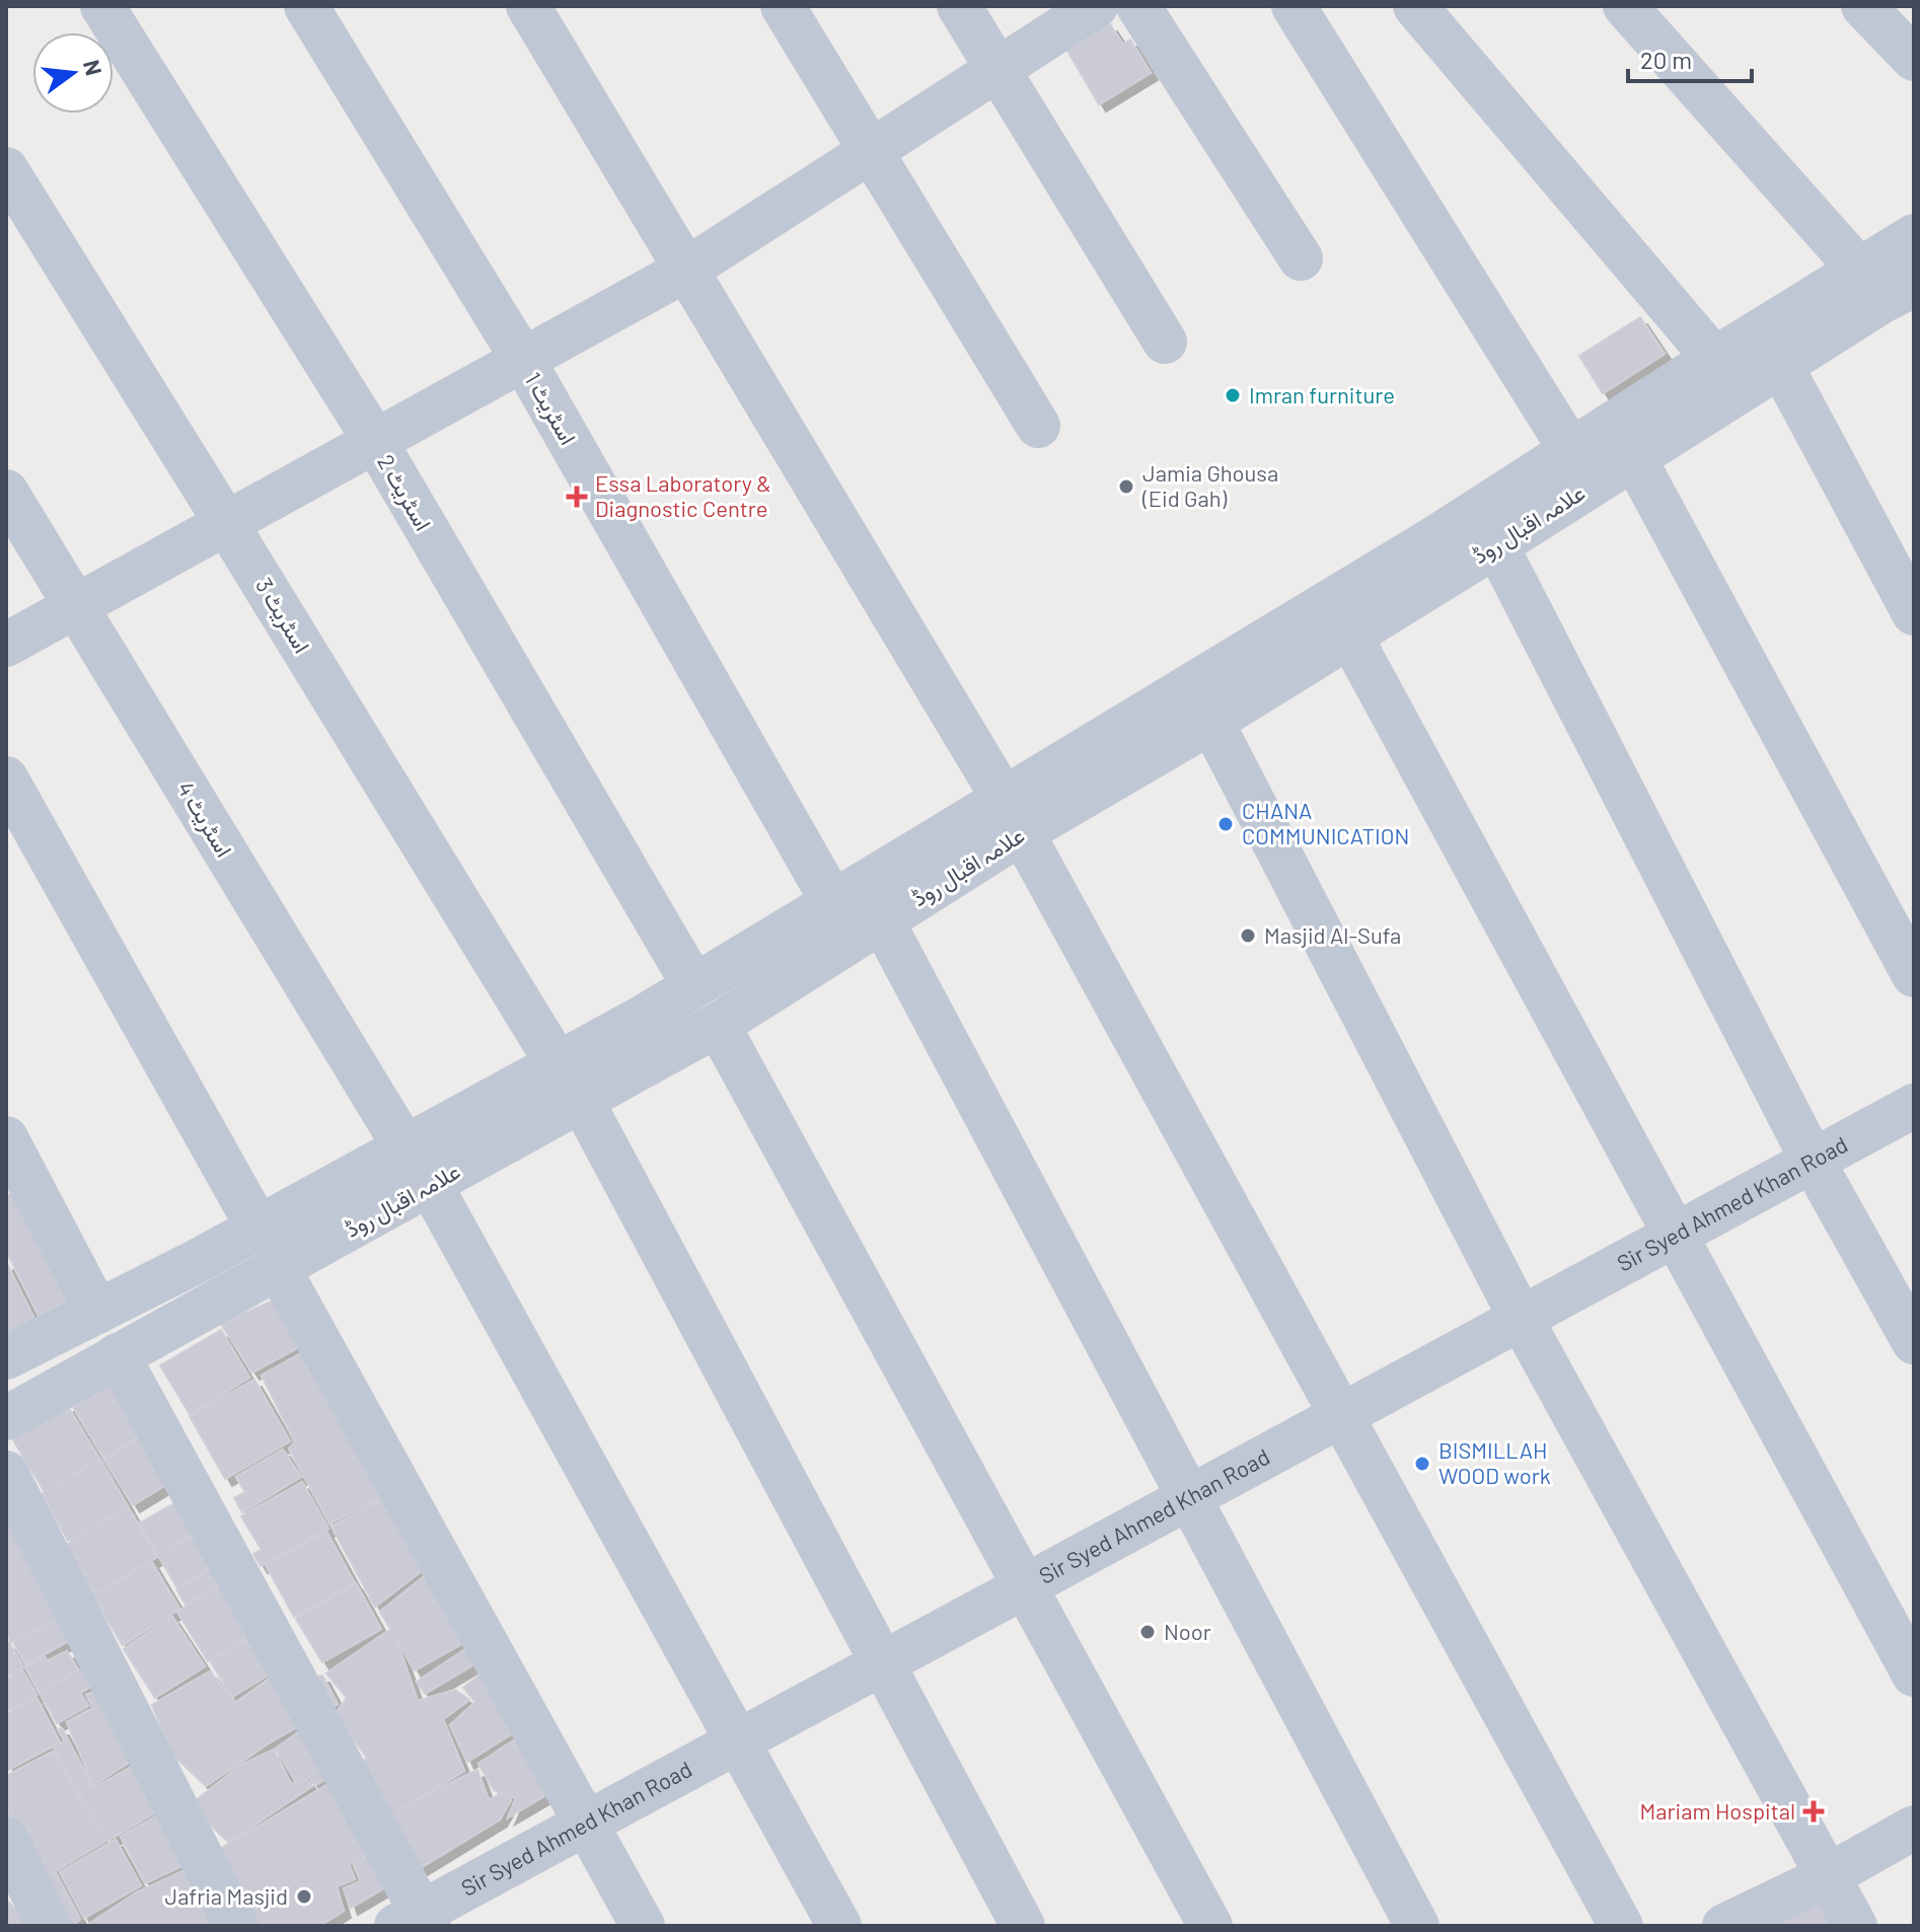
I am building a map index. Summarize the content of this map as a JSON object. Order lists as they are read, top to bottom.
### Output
{
  "streets": {
    "street": [
      "اسٹریٹ 1",
      "اسٹریٹ 2",
      "علامہ اقبال روڈ",
      "اسٹریٹ 3",
      "اسٹریٹ 4",
      "Sir Syed Ahmed Khan Road"
    ]
  },
  "crossings": [
    ["اسٹریٹ 1", "علامہ اقبال روڈ"],
    ["اسٹریٹ 2", "علامہ اقبال روڈ"],
    ["علامہ اقبال روڈ", "اسٹریٹ 3"],
    ["علامہ اقبال روڈ", "اسٹریٹ 4"]
  ],
  "places": {
    "other": [
      "Imran furniture",
      "Jamia Ghousa (Eid Gah)",
      "CHANA COMMUNICATION",
      "Masjid Al-Sufa",
      "BISMILLAH WOOD work",
      "Noor",
      "Jafria Masjid"
    ],
    "health": ["Essa Laboratory & Diagnostic Centre", "Mariam Hospital"]
  },
  "scale_bar": "20 m",
  "north": "right"
}
